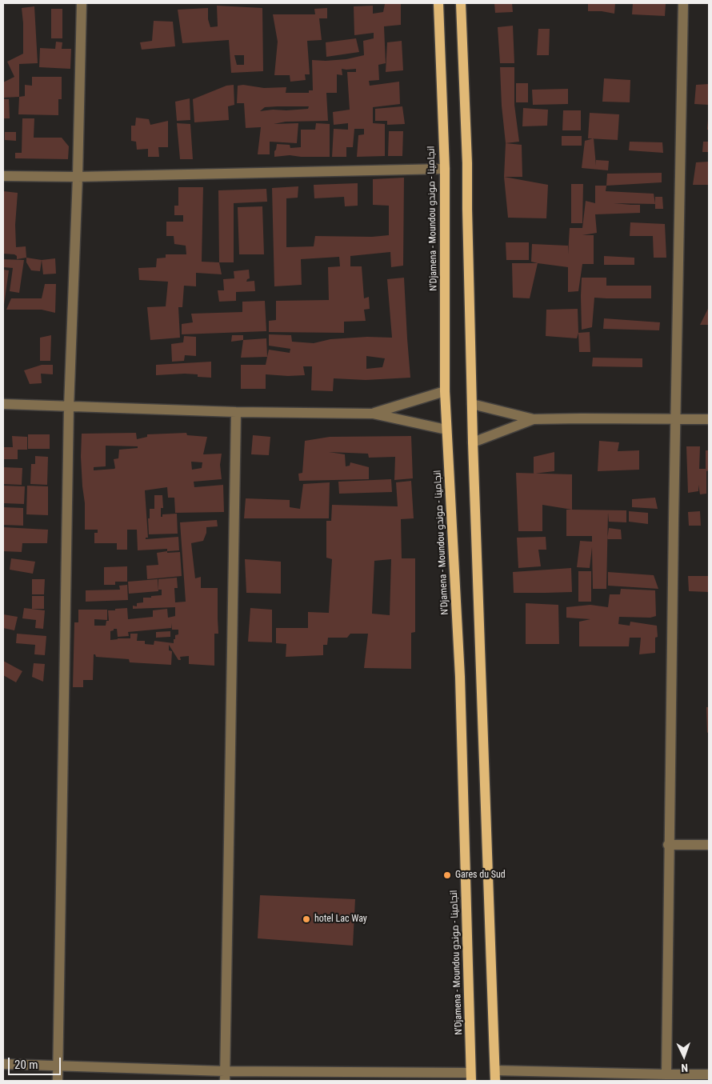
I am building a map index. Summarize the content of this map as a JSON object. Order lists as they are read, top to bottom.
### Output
{
  "streets": {
    "main road": ["N'Djamena - Moundou انجامينا - موندو"]
  },
  "places": ["Gares du Sud", "hotel Lac Way"],
  "scale_bar": "20 m",
  "north": "bottom"
}
